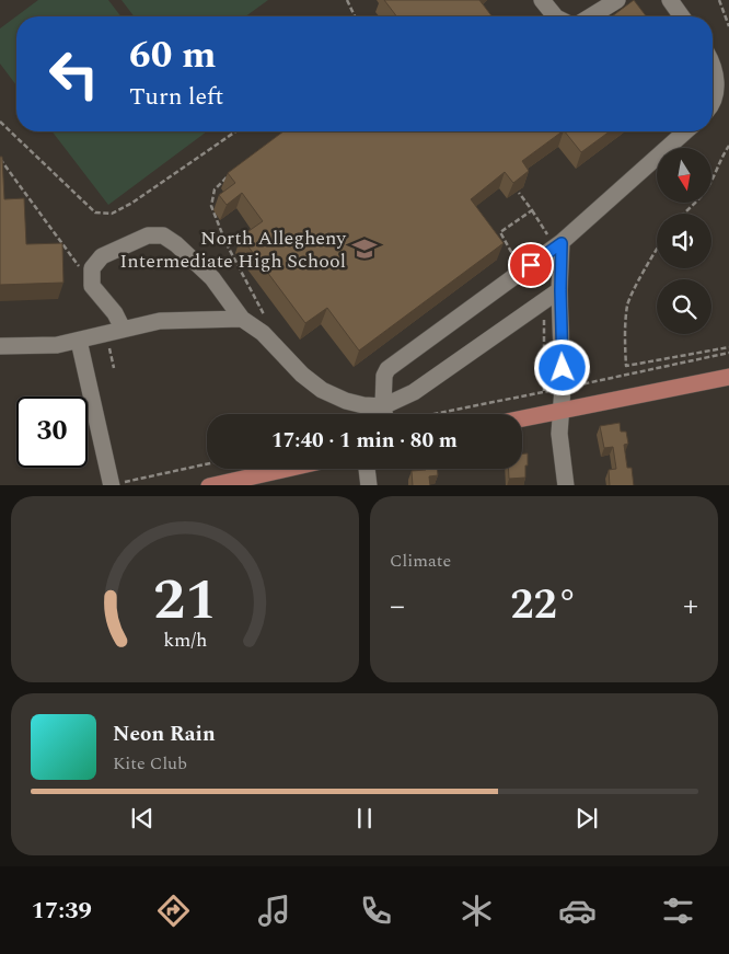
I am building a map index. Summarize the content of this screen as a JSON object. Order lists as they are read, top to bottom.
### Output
{
  "places": {
    "school or university": ["North Allegheny Intermediate High School"]
  },
  "north": "bottom",
  "page": {
    "turn": ["60 m", "Turn left"],
    "limit": "30",
    "trip": "17:40 · 1 min · 80 m",
    "tile": "Climate",
    "heat": ["−", "22°", "+"],
    "song": ["Neon Rain", "Kite Club"],
    "tabs": "17:39",
    "gauge": ["21", "km/h"]
  }
}
